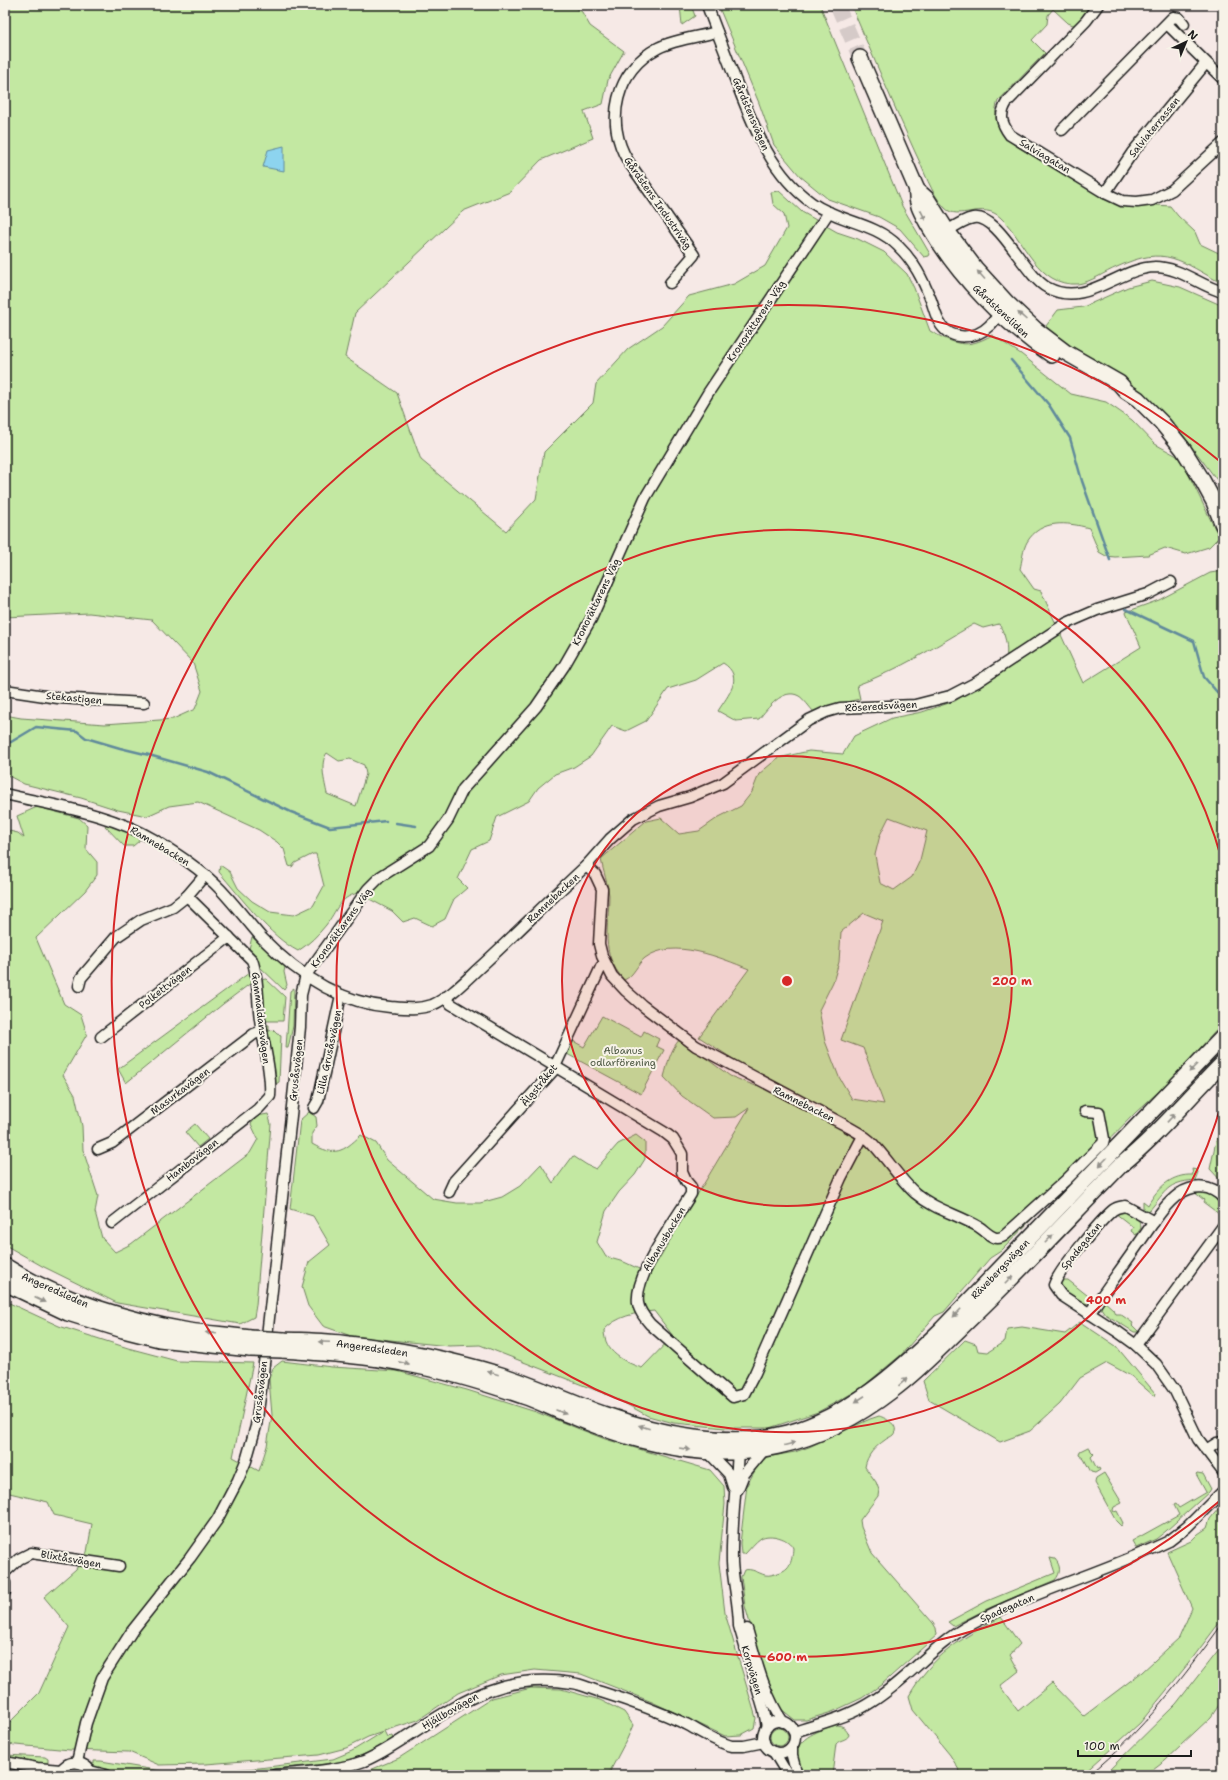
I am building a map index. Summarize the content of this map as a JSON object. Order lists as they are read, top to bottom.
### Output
{
  "streets": {
    "highway": ["Gårdstensliden", "Rävebergsvägen", "Angeredsleden"],
    "street": [
      "Gårdstensvägen",
      "Salviaterrassen",
      "Salviagatan",
      "Gårdstens Industriväg",
      "Kronorättarens Väg",
      "Stekastigen",
      "Röseredsvägen",
      "Ramnebacken",
      "Polkettvägen",
      "Gammaldansvägen",
      "Lilla Grusåsvägen",
      "Grusåsvägen",
      "Älgstråket",
      "Masurkavägen",
      "Hambovägen",
      "Albanusbacken",
      "Spadegatan",
      "Blixtåsvägen",
      "Korpvägen",
      "Hjällbovägen"
    ]
  },
  "crossings": [
    ["Gårdstensvägen", "Gårdstens Industriväg"],
    ["Gårdstensvägen", "Gårdstensliden"],
    ["Gårdstensvägen", "Kronorättarens Väg"],
    ["Salviaterrassen", "Salviagatan"],
    ["Kronorättarens Väg", "Ramnebacken"],
    ["Kronorättarens Väg", "Grusåsvägen"],
    ["Röseredsvägen", "Ramnebacken"],
    ["Ramnebacken", "Lilla Grusåsvägen"],
    ["Ramnebacken", "Grusåsvägen"],
    ["Ramnebacken", "Älgstråket"],
    ["Ramnebacken", "Albanusbacken"],
    ["Polkettvägen", "Gammaldansvägen"],
    ["Gammaldansvägen", "Masurkavägen"],
    ["Gammaldansvägen", "Hambovägen"],
    ["Älgstråket", "Albanusbacken"],
    ["Spadegatan", "Korpvägen"],
    ["Spadegatan", "Hjällbovägen"],
    ["Rävebergsvägen", "Angeredsleden"],
    ["Rävebergsvägen", "Korpvägen"],
    ["Angeredsleden", "Korpvägen"],
    ["Korpvägen", "Hjällbovägen"]
  ],
  "parks": ["Albanus odlarförening"],
  "scale_bar": "100 m",
  "north": "top right",
  "rings": ["200 m", "400 m", "600 m"]
}
